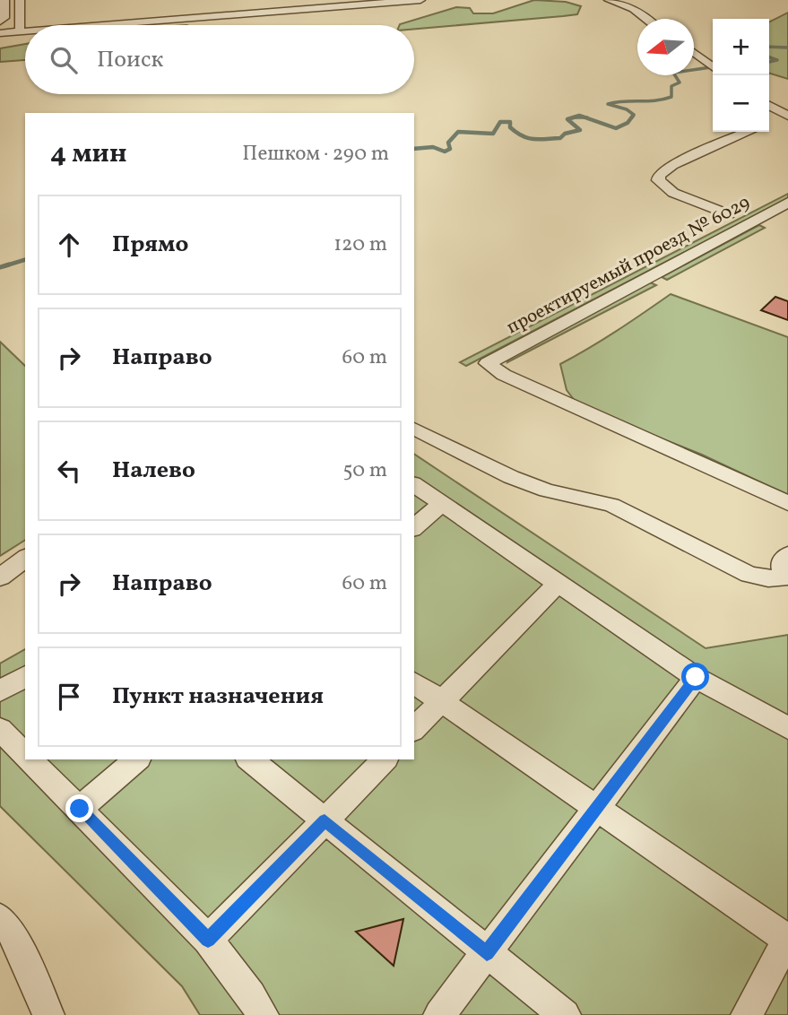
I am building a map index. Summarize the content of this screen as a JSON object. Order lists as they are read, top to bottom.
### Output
{
  "streets": {
    "street": ["проектируемый проезд № 6029"]
  },
  "north": "left",
  "page": {
    "map_buttons": ["+", "−"],
    "search": "Поиск",
    "heading": ["4 мин", "Пешком · 290 m"],
    "list": [
      ["Прямо", "120 m"],
      ["Направо", "60 m"],
      ["Налево", "50 m"],
      ["Направо", "60 m"],
      "Пункт назначения"
    ]
  }
}
